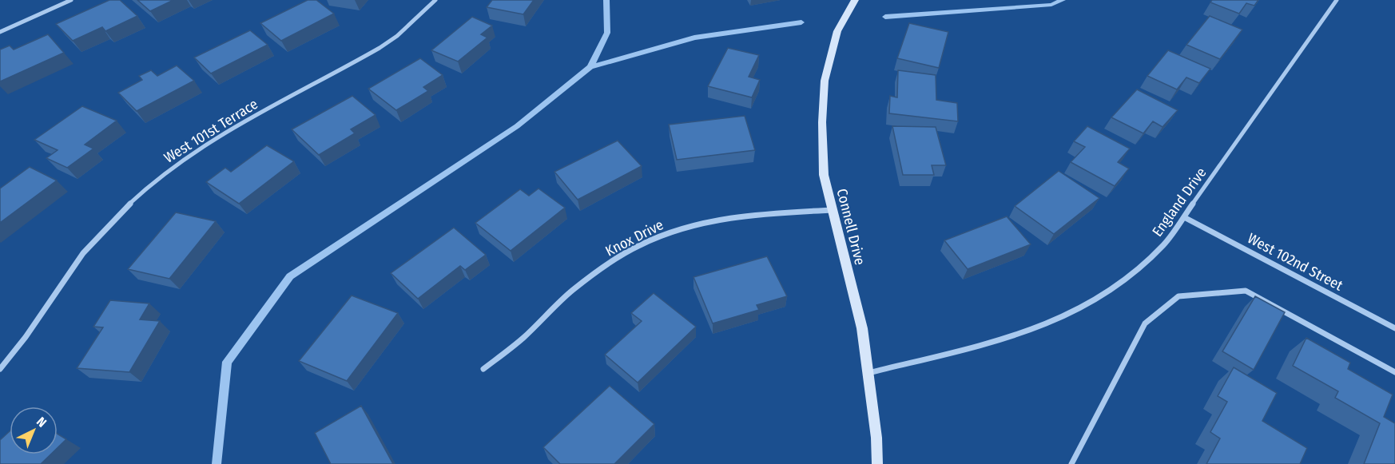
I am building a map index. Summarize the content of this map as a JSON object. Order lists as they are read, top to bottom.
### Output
{
  "streets": {
    "street": [
      "West 101st Terrace",
      "England Drive",
      "Connell Drive",
      "Knox Drive",
      "West 102nd Street"
    ]
  },
  "crossings": [
    ["England Drive", "Connell Drive"],
    ["England Drive", "West 102nd Street"],
    ["Connell Drive", "Knox Drive"]
  ],
  "north": "top right"
}
